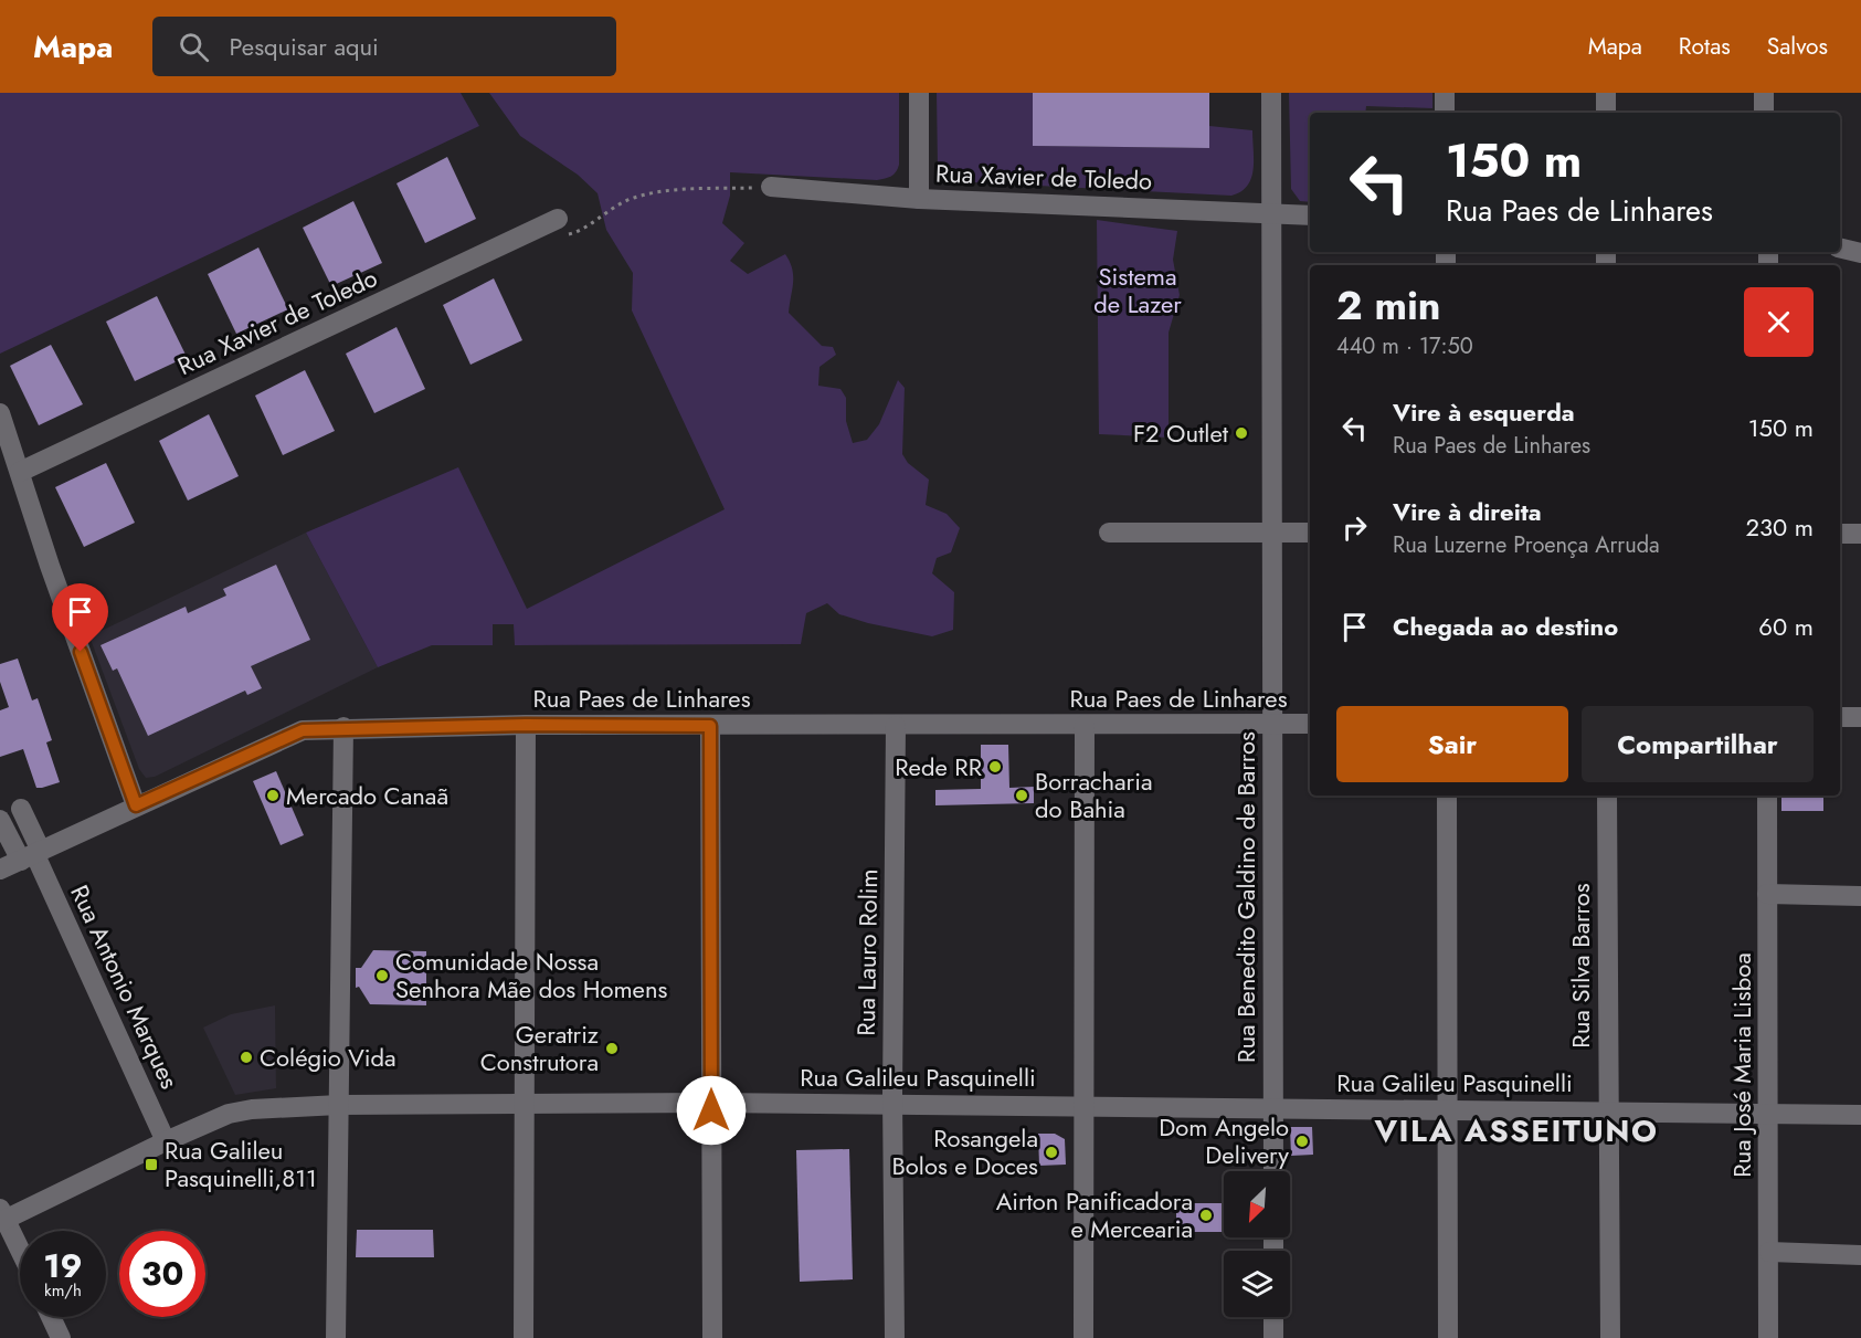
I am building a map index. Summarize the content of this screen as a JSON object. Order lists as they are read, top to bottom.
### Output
{
  "streets": {
    "street": [
      "Rua Xavier de Toledo",
      "Rua Paes de Linhares",
      "Rua Benedito Galdino de Barros",
      "Rua Lauro Rolim",
      "Rua Silva Barros",
      "Rua Antonio Marques",
      "Rua José Maria Lisboa",
      "Rua Galileu Pasquinelli"
    ]
  },
  "crossings": [
    ["Rua Xavier de Toledo", "Rua Benedito Galdino de Barros"],
    ["Rua Paes de Linhares", "Rua Benedito Galdino de Barros"],
    ["Rua Paes de Linhares", "Rua Lauro Rolim"],
    ["Rua Paes de Linhares", "Rua Antonio Marques"],
    ["Rua Benedito Galdino de Barros", "Rua Galileu Pasquinelli"],
    ["Rua Lauro Rolim", "Rua Galileu Pasquinelli"],
    ["Rua Silva Barros", "Rua Galileu Pasquinelli"],
    ["Rua Antonio Marques", "Rua Galileu Pasquinelli"],
    ["Rua José Maria Lisboa", "Rua Galileu Pasquinelli"]
  ],
  "districts": ["VILA ASSEITUNO"],
  "parks": ["Sistema de Lazer"],
  "places": {
    "other": [
      "F2 Outlet",
      "Rede RR",
      "Mercado Canaã",
      "Borracharia do Bahia",
      "Comunidade Nossa Senhora Mãe dos Homens",
      "Geratriz Construtora",
      "Colégio Vida",
      "Dom Angelo Delivery",
      "Rosangela Bolos e Doces",
      "Airton Panificadora e Mercearia"
    ],
    "transit": ["Rua Galileu Pasquinelli,811"]
  },
  "north": "bottom left",
  "page": {
    "header": "Mapa",
    "search": "Pesquisar aqui",
    "nav": ["Mapa", "Rotas", "Salvos"],
    "turn": ["150 m", "Rua Paes de Linhares"],
    "heading": ["2 min", "440 m · 17:50"],
    "list": [
      {
        "name": "Vire à esquerda",
        "note": "Rua Paes de Linhares",
        "value": "150 m"
      },
      {
        "name": "Vire à direita",
        "note": "Rua Luzerne Proença Arruda",
        "value": "230 m"
      },
      {
        "name": "Chegada ao destino",
        "value": "60 m"
      }
    ],
    "buttons": ["Sair", "Compartilhar"],
    "speed": "19 km/h",
    "limit": "30"
  }
}
